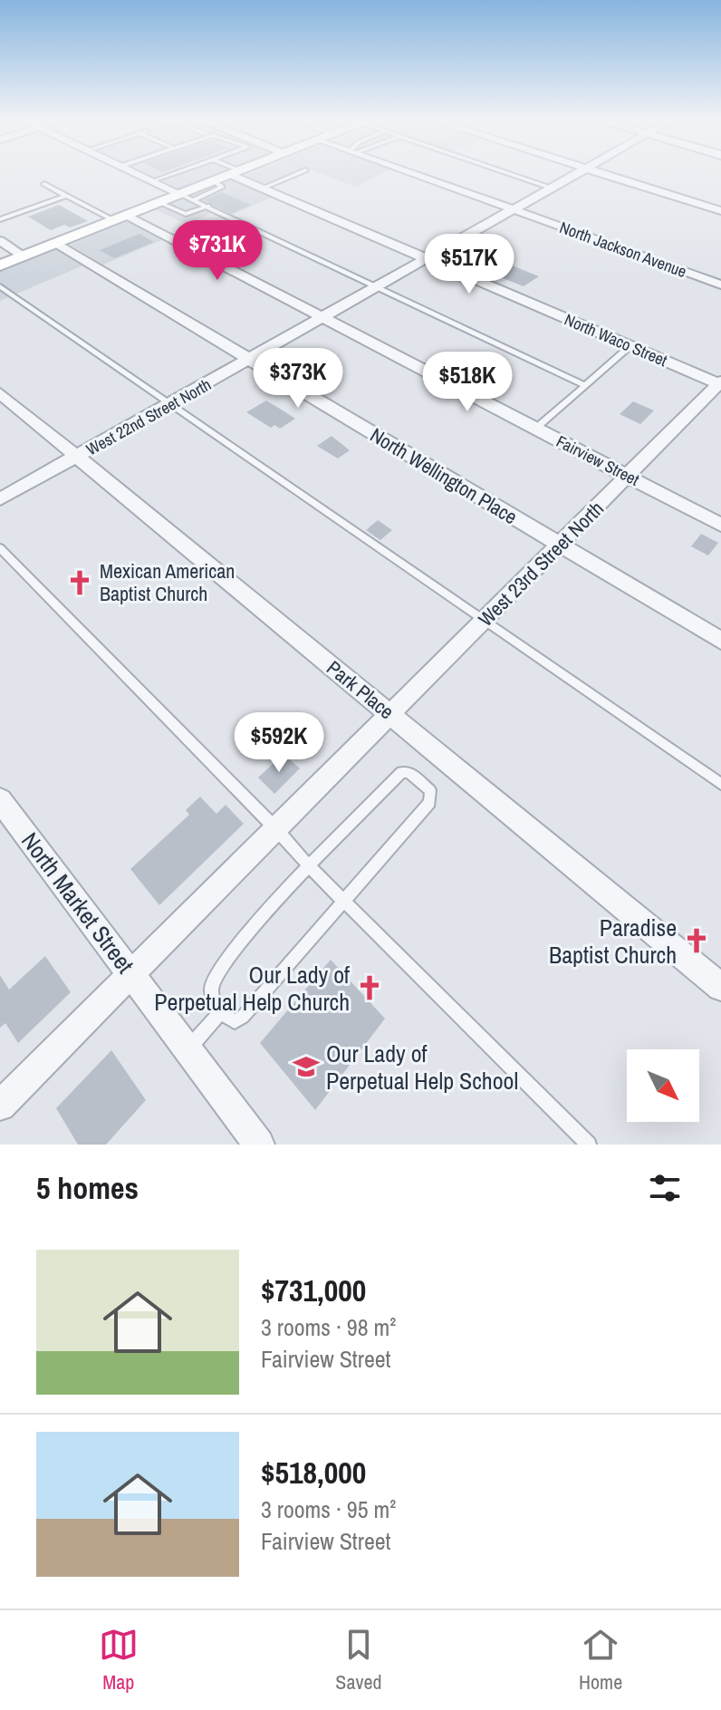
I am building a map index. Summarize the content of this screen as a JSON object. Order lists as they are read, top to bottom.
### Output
{
  "streets": {
    "street": [
      "North Jackson Avenue",
      "North Waco Street",
      "West 22nd Street North",
      "Fairview Street",
      "North Wellington Place",
      "West 23rd Street North",
      "Park Place",
      "North Market Street"
    ]
  },
  "crossings": [
    ["North Jackson Avenue", "West 22nd Street North"],
    ["North Waco Street", "West 22nd Street North"],
    ["North Waco Street", "West 23rd Street North"],
    ["West 22nd Street North", "Fairview Street"],
    ["West 22nd Street North", "North Wellington Place"],
    ["West 22nd Street North", "Park Place"],
    ["Fairview Street", "West 23rd Street North"],
    ["North Wellington Place", "West 23rd Street North"],
    ["West 23rd Street North", "Park Place"],
    ["West 23rd Street North", "North Market Street"]
  ],
  "places": {
    "church": ["Mexican American Baptist Church", "Paradise Baptist Church", "Our Lady of Perpetual Help Church"],
    "school or university": ["Our Lady of Perpetual Help School"]
  },
  "north": "bottom right",
  "page": {
    "price": [
      "$731K",
      "$517K",
      "$373K",
      "$518K",
      "$592K"
    ],
    "heading": "5 homes",
    "list": [
      {
        "name": "$731,000",
        "note": "3 rooms · 98 m² · Fairview Street"
      },
      {
        "name": "$518,000",
        "note": "3 rooms · 95 m² · Fairview Street"
      }
    ],
    "tabs": ["Map", "Saved", "Home"]
  }
}
